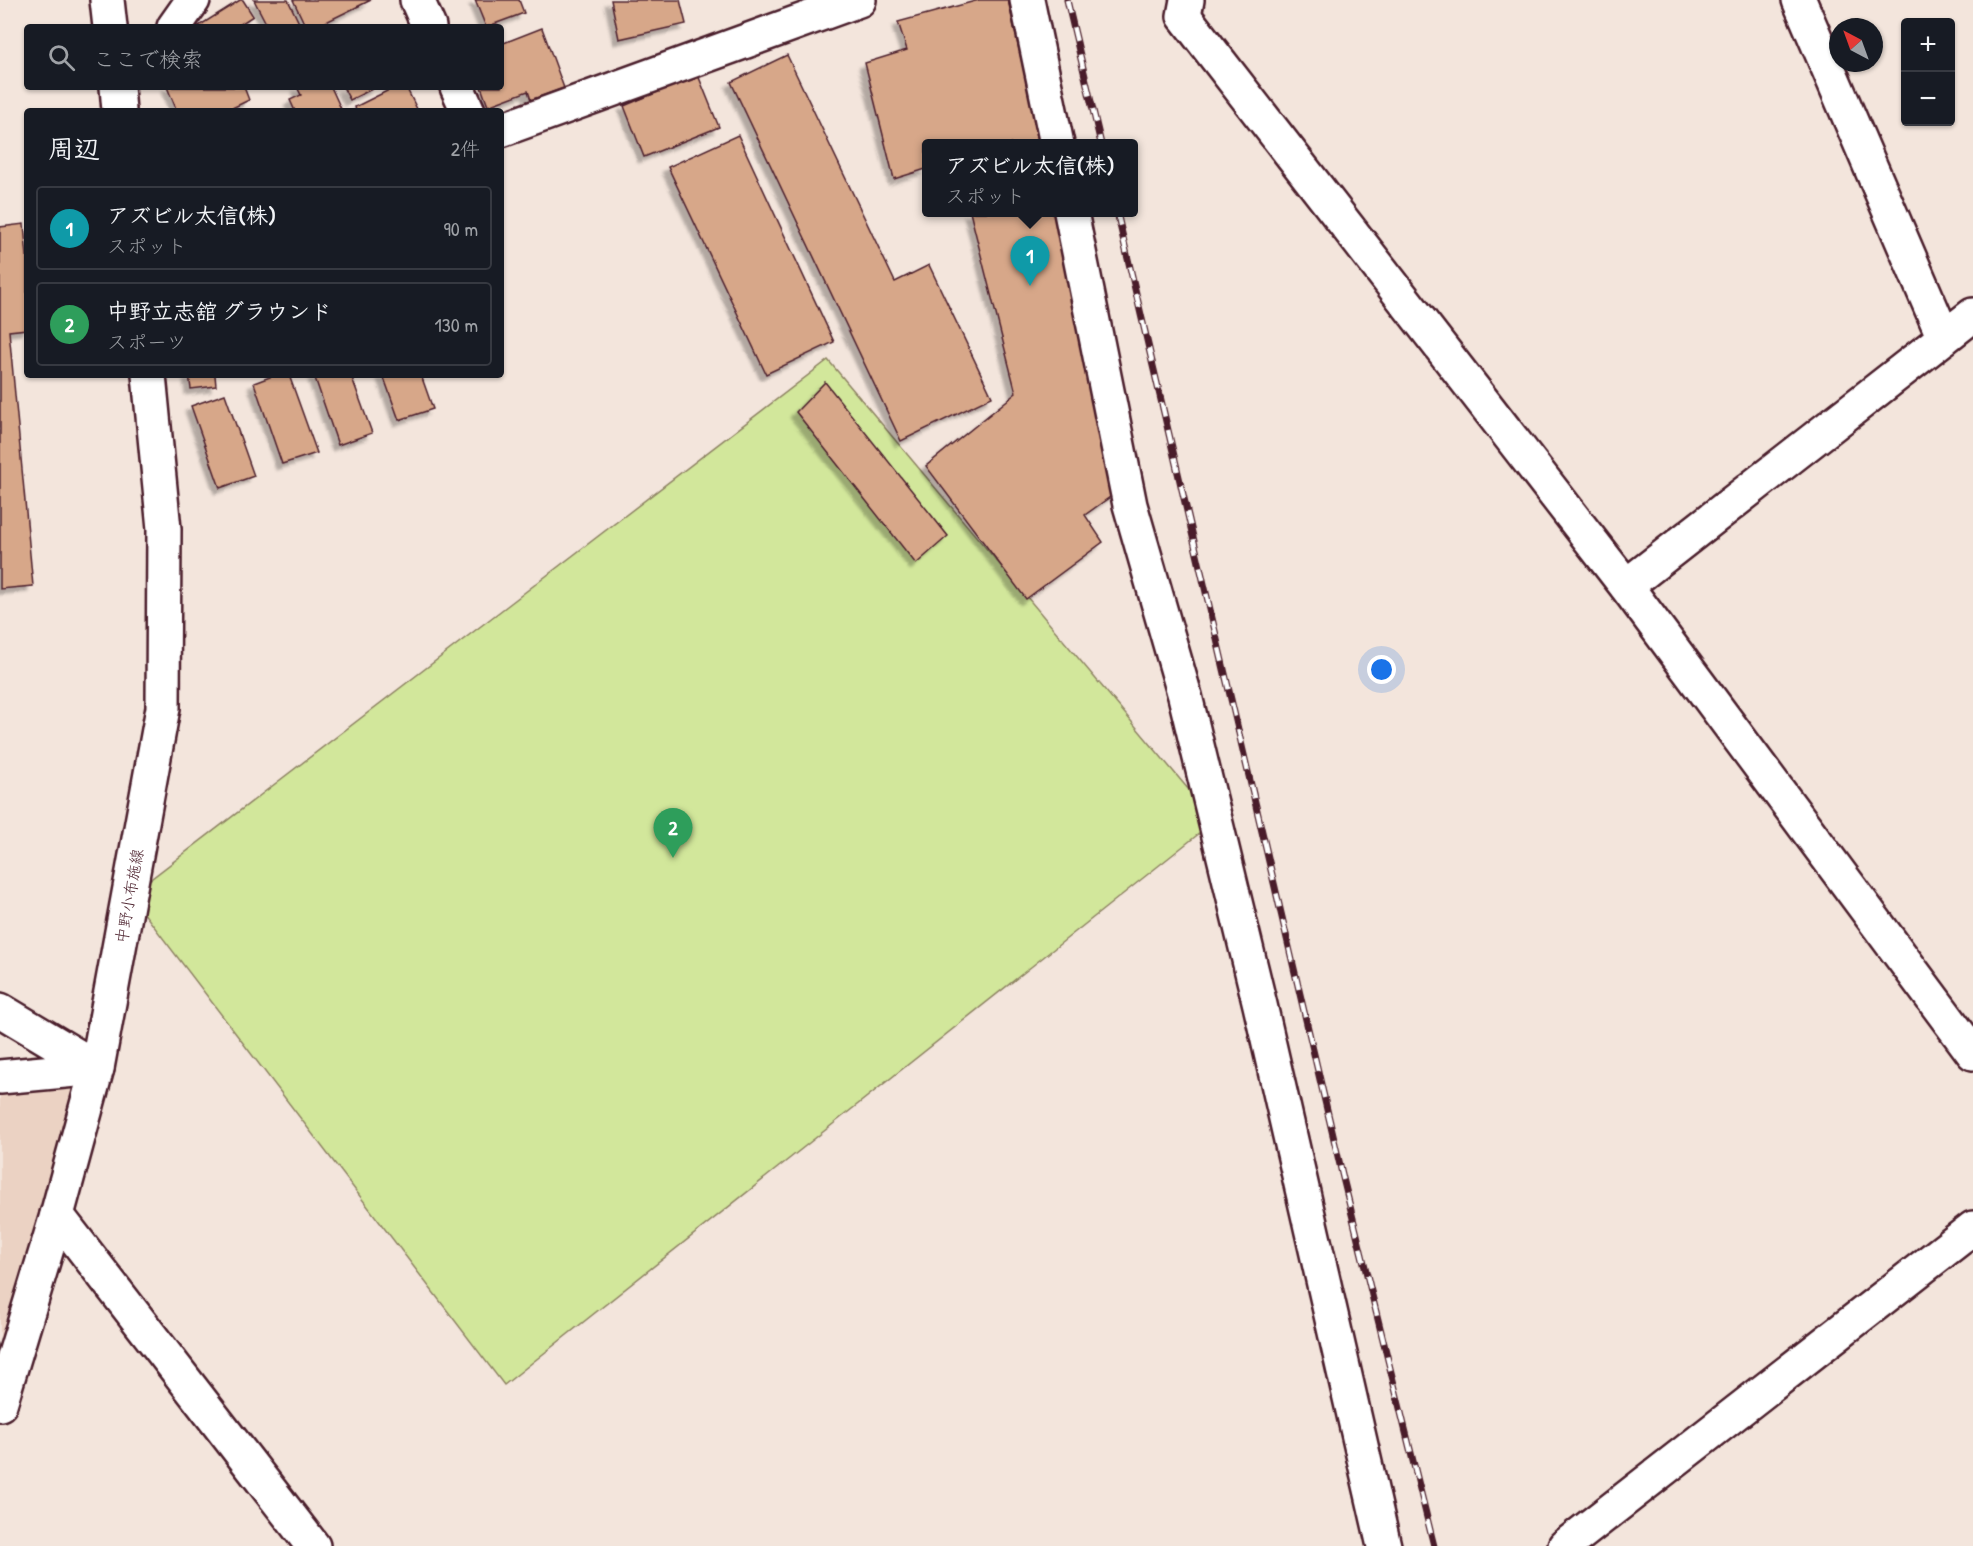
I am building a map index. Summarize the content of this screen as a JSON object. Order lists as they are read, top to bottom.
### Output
{
  "streets": {
    "street": ["中野小布施線"]
  },
  "north": "top left",
  "page": {
    "map_buttons": ["+", "−"],
    "search": "ここで検索",
    "heading": ["周辺", "2件"],
    "popup": ["アズビル太信(株)", "スポット"],
    "list": [
      {
        "mark": "1",
        "name": "アズビル太信(株)",
        "note": "スポット",
        "value": "90 m"
      },
      {
        "mark": "2",
        "name": "中野立志舘 グラウンド",
        "note": "スポーツ",
        "value": "130 m"
      }
    ],
    "pins": ["1", "2"]
  }
}
